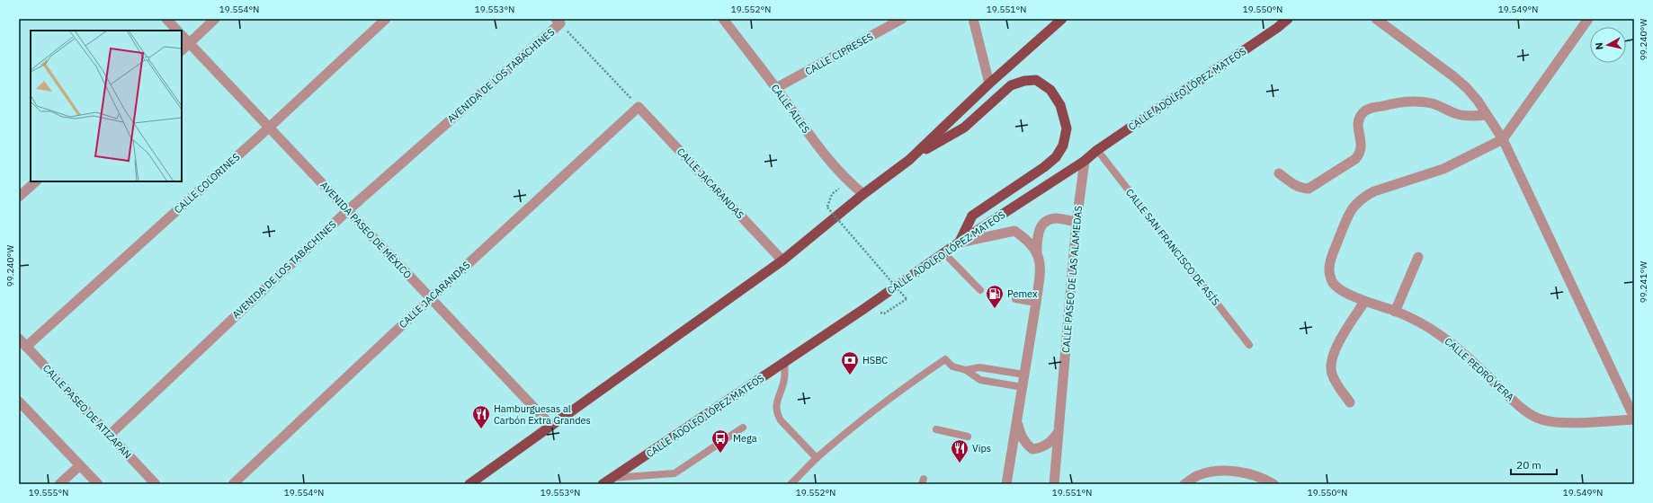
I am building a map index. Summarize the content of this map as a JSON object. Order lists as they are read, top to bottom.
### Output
{
  "streets": {
    "main road": ["CALLE ADOLFO LÓPEZ MATEOS"],
    "street": [
      "CALLE CIPRESES",
      "AVENIDA DE LOS TABACHINES",
      "CALLE AILES",
      "CALLE COLORINES",
      "CALLE JACARANDAS",
      "AVENIDA PASEO DE MÉXICO",
      "CALLE PASEO DE LAS ALAMEDAS",
      "CALLE PEDRO VERA",
      "CALLE PASEO DE ATIZAPAN"
    ],
    "lane": ["CALLE SAN FRANCISCO DE ASÍS"]
  },
  "crossings": [
    ["CALLE CIPRESES", "CALLE AILES"],
    ["AVENIDA DE LOS TABACHINES", "AVENIDA PASEO DE MÉXICO"],
    ["AVENIDA DE LOS TABACHINES", "CALLE PASEO DE ATIZAPAN"],
    ["CALLE ADOLFO LÓPEZ MATEOS", "CALLE SAN FRANCISCO DE ASÍS"],
    ["CALLE ADOLFO LÓPEZ MATEOS", "CALLE PASEO DE LAS ALAMEDAS"],
    ["CALLE COLORINES", "AVENIDA PASEO DE MÉXICO"],
    ["CALLE COLORINES", "CALLE PASEO DE ATIZAPAN"],
    ["CALLE JACARANDAS", "AVENIDA PASEO DE MÉXICO"]
  ],
  "places": {
    "fuel station": ["Pemex"],
    "bank": ["HSBC"],
    "restaurant": ["Hamburguesas al Carbón Extra Grandes", "Vips"],
    "bus stop": ["Mega"]
  },
  "scale_bar": "20 m",
  "north": "left",
  "coordinates": [
    "19.554°N",
    "19.553°N",
    "19.552°N",
    "19.551°N",
    "19.550°N",
    "19.549°N",
    "99.240°W",
    "99.241°W",
    "19.555°N"
  ]
}
